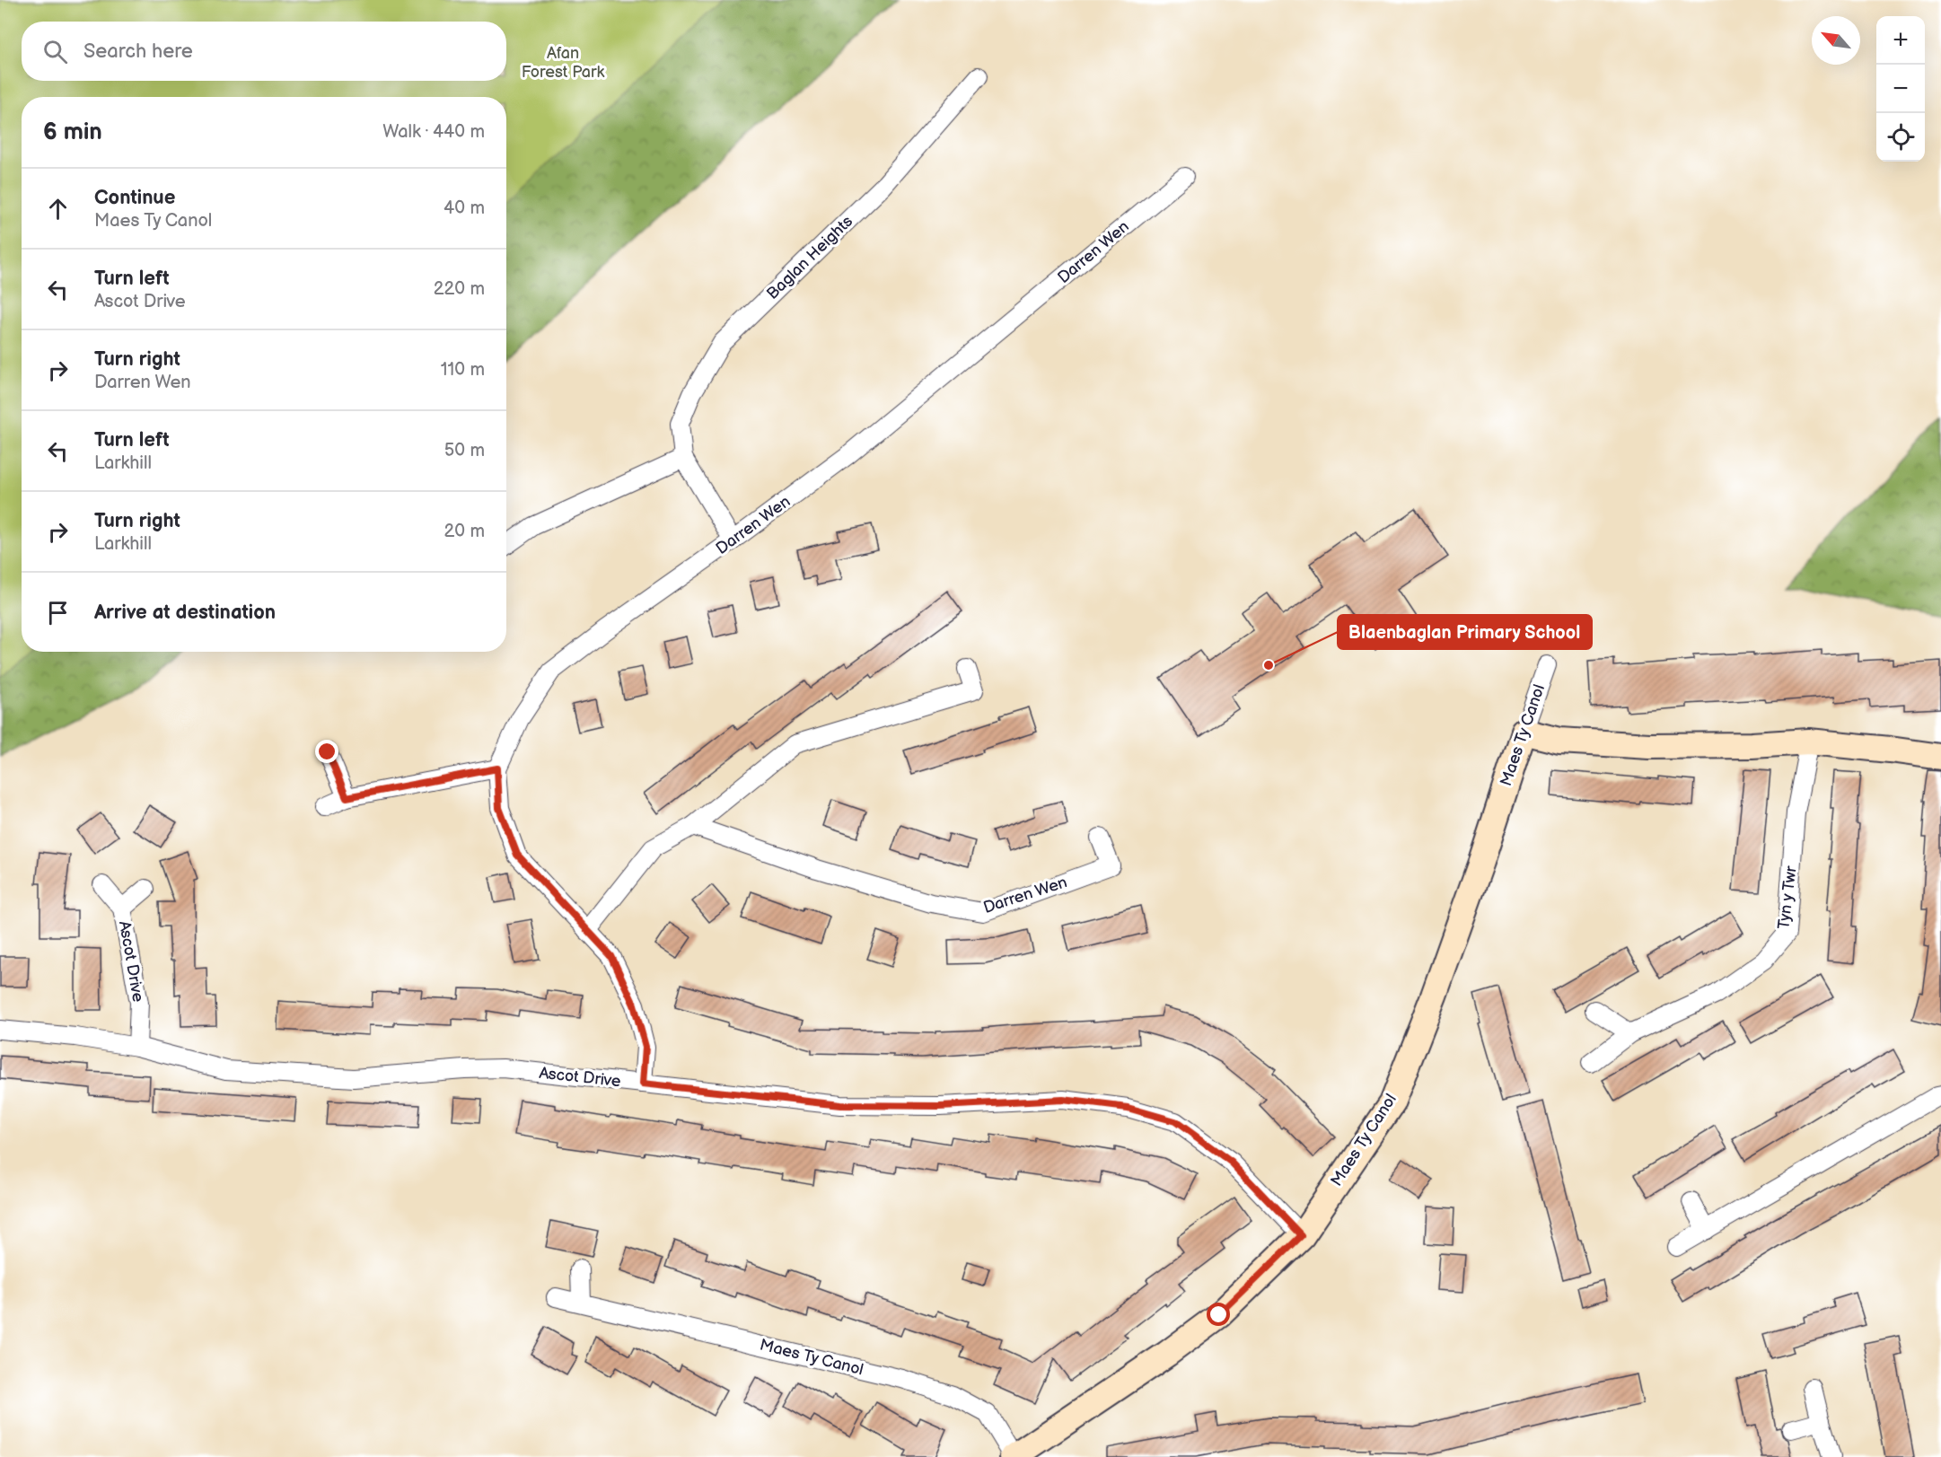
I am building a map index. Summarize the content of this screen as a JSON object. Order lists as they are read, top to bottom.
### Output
{
  "streets": {
    "street": [
      "Darren Wen",
      "Baglan Heights",
      "Maes Ty Canol",
      "Tyn y Twr",
      "Ascot Drive"
    ]
  },
  "crossings": [
    ["Darren Wen", "Baglan Heights"],
    ["Darren Wen", "Ascot Drive"],
    ["Maes Ty Canol", "Ascot Drive"]
  ],
  "parks": ["Afan Forest Park"],
  "places": ["Blaenbaglan Primary School"],
  "north": "top left",
  "page": {
    "map_buttons": ["+", "−"],
    "search": "Search here",
    "heading": ["6 min", "Walk · 440 m"],
    "list": [
      ["Continue", "Maes Ty Canol", "40 m"],
      ["Turn left", "Ascot Drive", "220 m"],
      ["Turn right", "Darren Wen", "110 m"],
      ["Turn left", "Larkhill", "50 m"],
      ["Turn right", "Larkhill", "20 m"],
      "Arrive at destination"
    ]
  }
}
